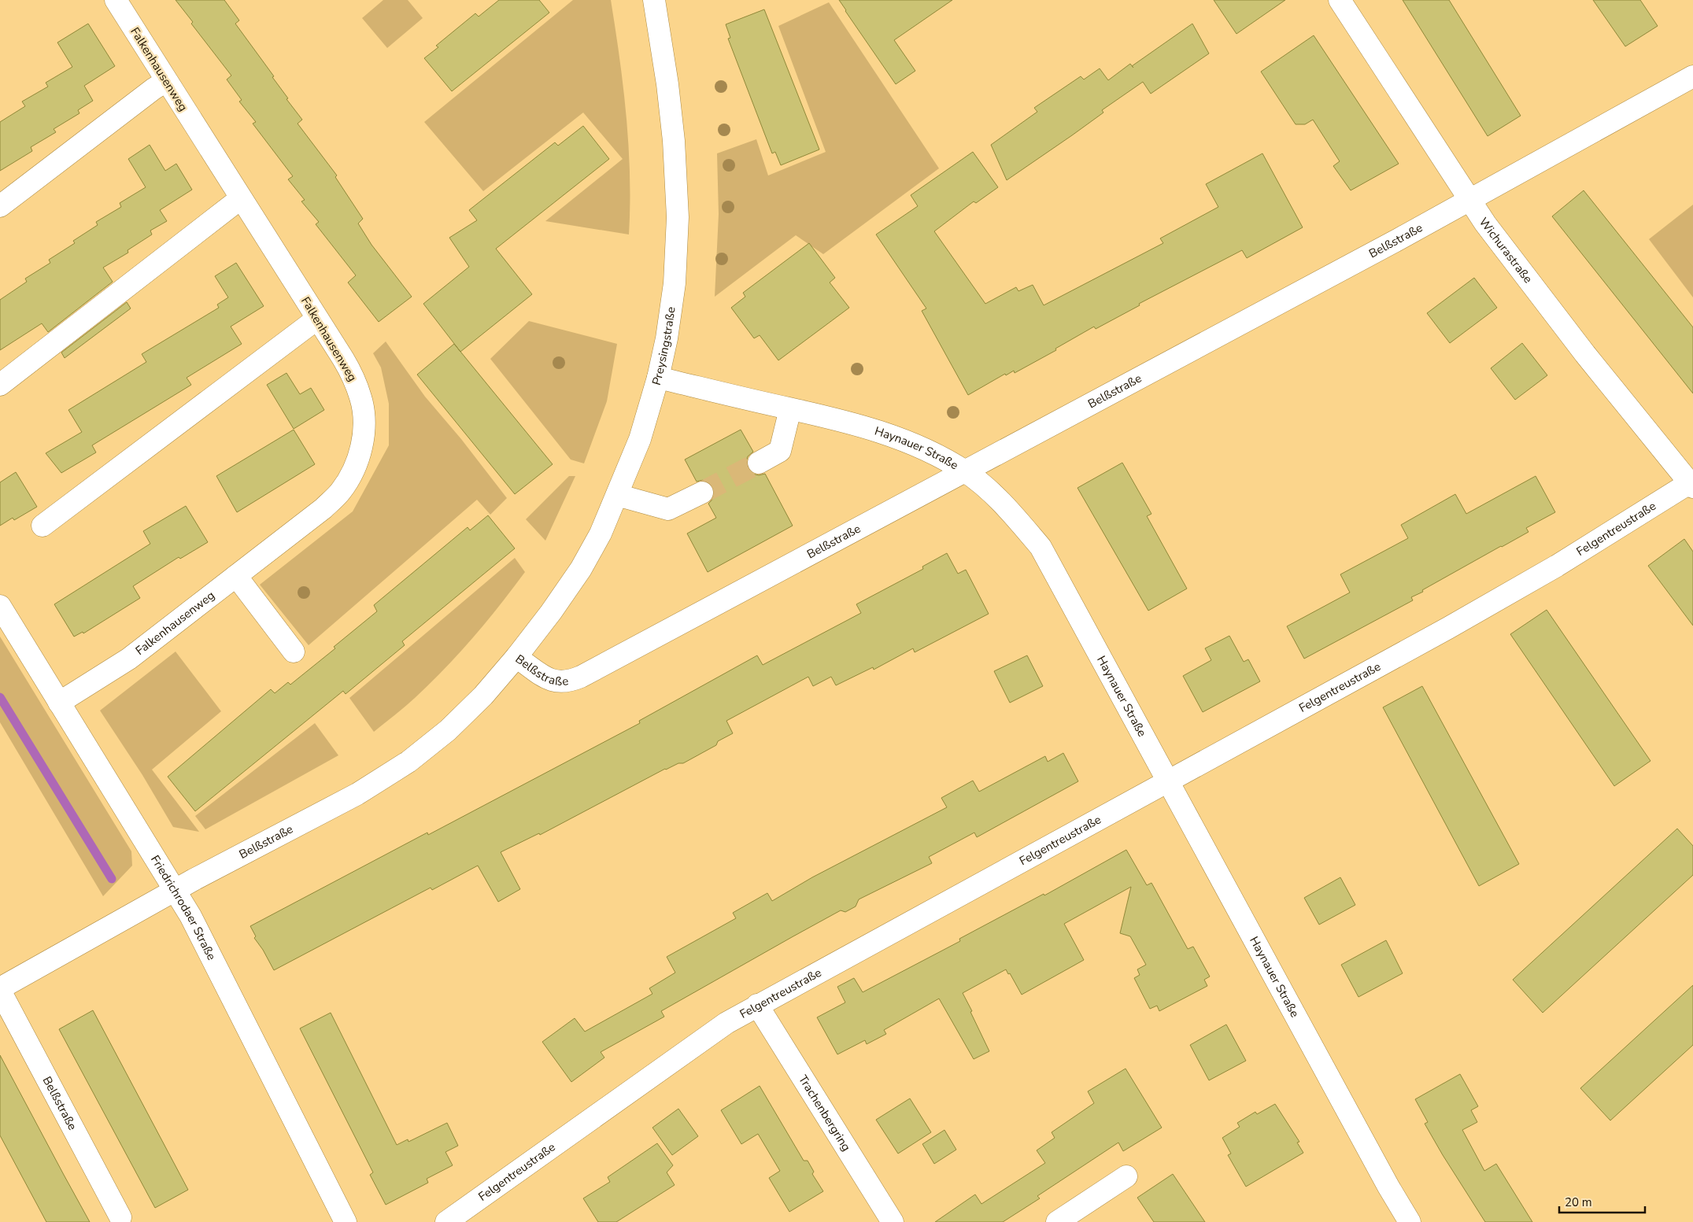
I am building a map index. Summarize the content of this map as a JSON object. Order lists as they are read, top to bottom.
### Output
{
  "streets": {
    "street": [
      "Falkenhausenweg",
      "Belßstraße",
      "Wichurastraße",
      "Preysingstraße",
      "Haynauer Straße",
      "Felgentreustraße",
      "Friedrichrodaer Straße",
      "Trachenbergring"
    ]
  },
  "crossings": [
    ["Falkenhausenweg", "Friedrichrodaer Straße"],
    ["Belßstraße", "Wichurastraße"],
    ["Belßstraße", "Preysingstraße"],
    ["Belßstraße", "Haynauer Straße"],
    ["Belßstraße", "Friedrichrodaer Straße"],
    ["Wichurastraße", "Felgentreustraße"],
    ["Preysingstraße", "Haynauer Straße"],
    ["Haynauer Straße", "Felgentreustraße"],
    ["Felgentreustraße", "Trachenbergring"]
  ],
  "scale_bar": "20 m"
}
